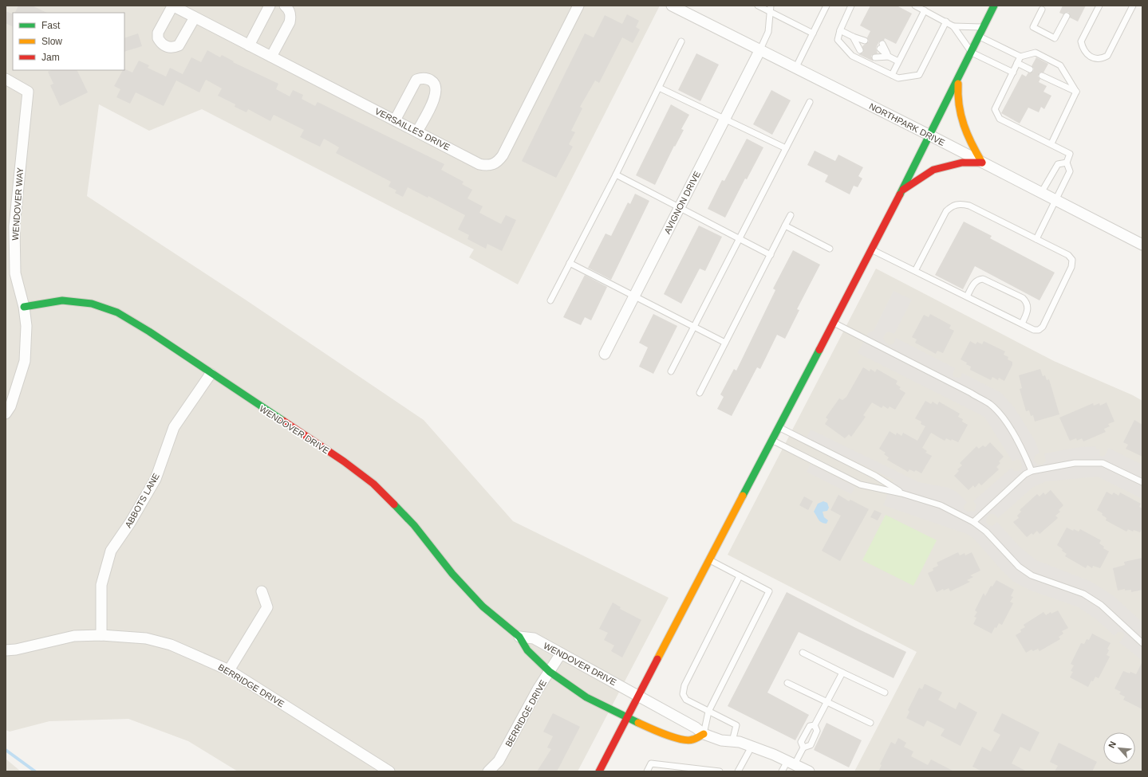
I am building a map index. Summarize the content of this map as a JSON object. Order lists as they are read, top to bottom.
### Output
{
  "streets": {
    "main road": ["WENDOVER DRIVE"],
    "street": [
      "NORTHPARK DRIVE",
      "VERSAILLES DRIVE",
      "AVIGNON DRIVE",
      "WENDOVER WAY",
      "ABBOTS LANE",
      "BERRIDGE DRIVE"
    ]
  },
  "crossings": [
    ["NORTHPARK DRIVE", "AVIGNON DRIVE"],
    ["WENDOVER WAY", "WENDOVER DRIVE"],
    ["WENDOVER DRIVE", "ABBOTS LANE"],
    ["WENDOVER DRIVE", "BERRIDGE DRIVE"],
    ["ABBOTS LANE", "BERRIDGE DRIVE"]
  ],
  "legend": ["Fast", "Slow", "Jam"],
  "north": "top left"
}
